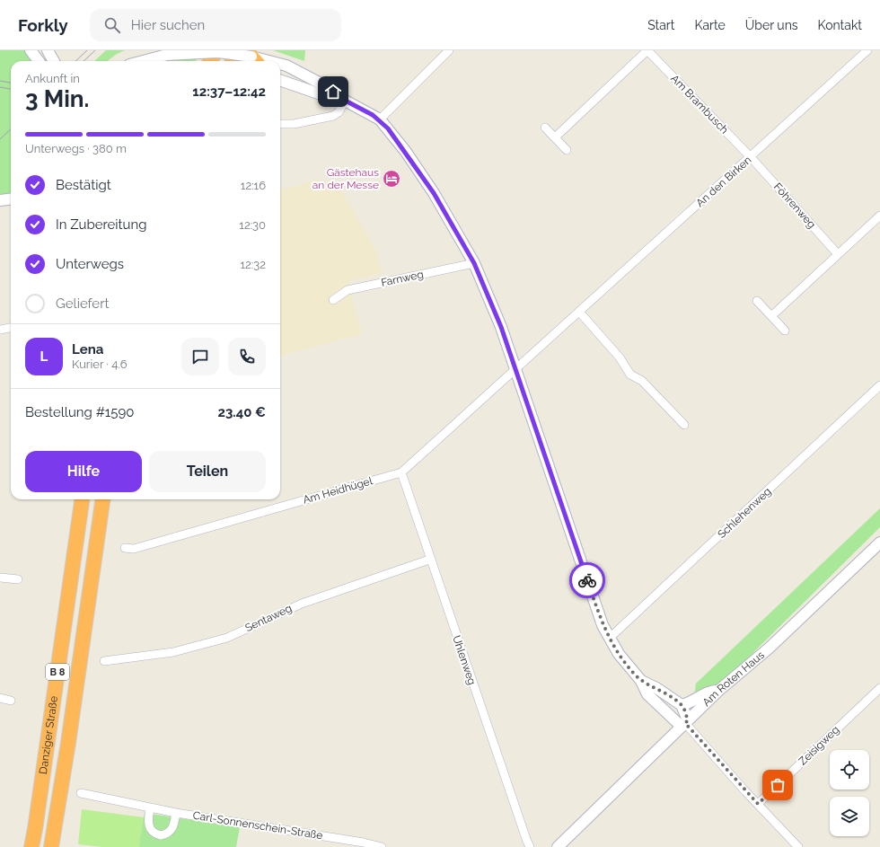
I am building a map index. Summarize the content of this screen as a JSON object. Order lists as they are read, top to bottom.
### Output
{
  "streets": {
    "highway": ["B 8", "Danziger Straße"],
    "street": [
      "Am Brambusch",
      "An den Birken",
      "Föhrenweg",
      "Farnweg",
      "Am Heidhügel",
      "Schlehenweg",
      "Sentaweg",
      "Uhlenweg",
      "Am Roten Haus",
      "Zeisigweg",
      "Carl-Sonnenschein-Straße"
    ]
  },
  "crossings": [
    ["Am Brambusch", "An den Birken"],
    ["Am Brambusch", "Föhrenweg"],
    ["An den Birken", "Föhrenweg"],
    ["An den Birken", "Am Heidhügel"],
    ["Am Heidhügel", "Uhlenweg"],
    ["Sentaweg", "Uhlenweg"]
  ],
  "places": {
    "hotel": ["Gästehaus an der Messe"]
  },
  "page": {
    "header": "Forkly",
    "search": "Hier suchen",
    "nav": [
      "Start",
      "Karte",
      "Über uns",
      "Kontakt"
    ],
    "heading": ["3 Min.", "Ankunft in", "12:37–12:42"],
    "panel": [
      "Lena",
      "Kurier · 4.6",
      "Bestellung #1590",
      "23.40 €"
    ],
    "bar": "Unterwegs · 380 m",
    "list": [
      ["Bestätigt", "12:16"],
      ["In Zubereitung", "12:30"],
      ["Unterwegs", "12:32"],
      "Geliefert"
    ],
    "round": "L",
    "buttons": ["Hilfe", "Teilen"]
  }
}
